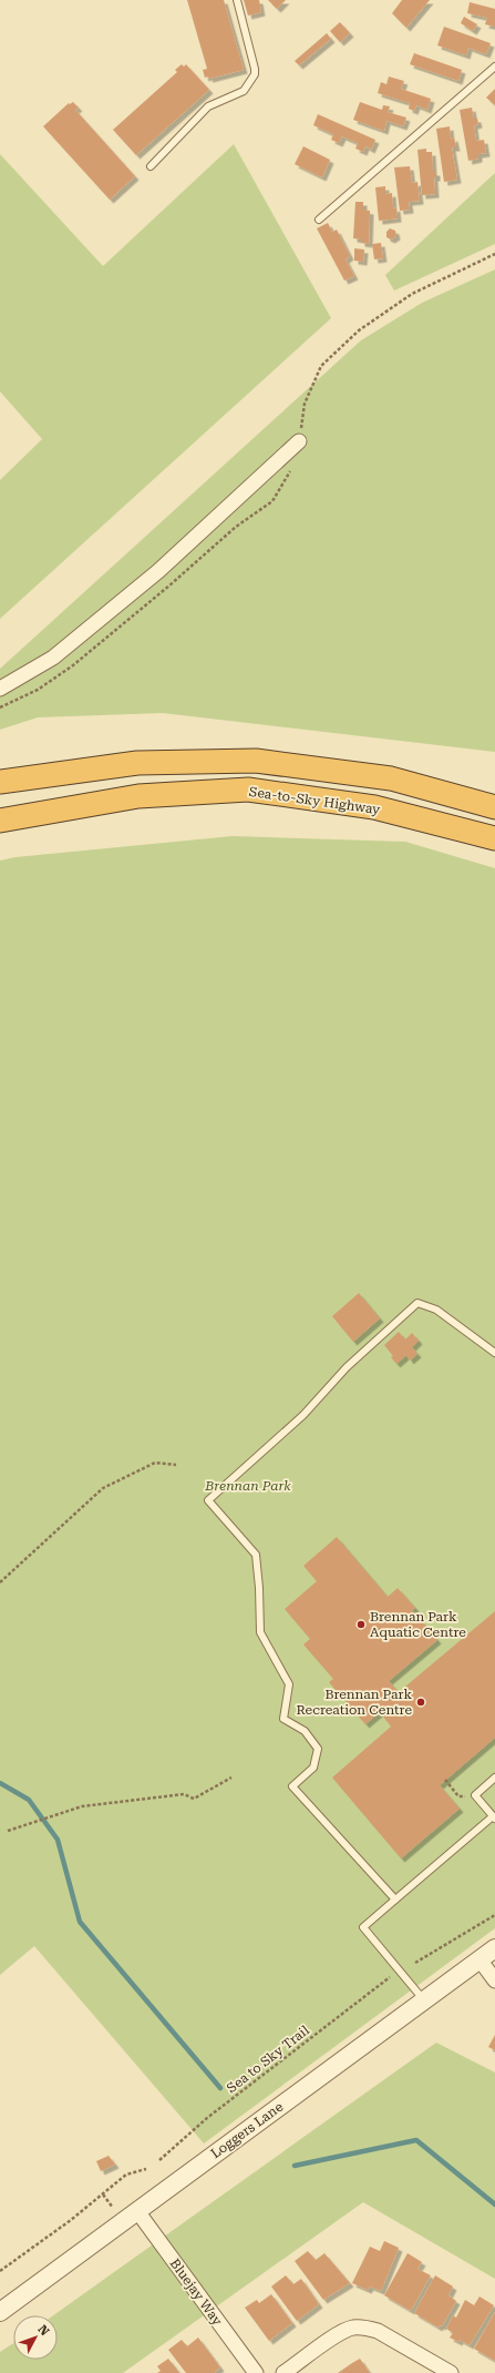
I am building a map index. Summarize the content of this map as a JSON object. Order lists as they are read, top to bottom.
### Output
{
  "streets": {
    "highway": ["Sea-to-Sky Highway"],
    "street": ["Loggers Lane", "Bluejay Way"],
    "path": ["Sea to Sky Trail"]
  },
  "crossings": [
    ["Loggers Lane", "Bluejay Way"]
  ],
  "parks": ["Brennan Park"],
  "places": ["Brennan Park Aquatic Centre", "Brennan Park Recreation Centre"],
  "north": "top right"
}
